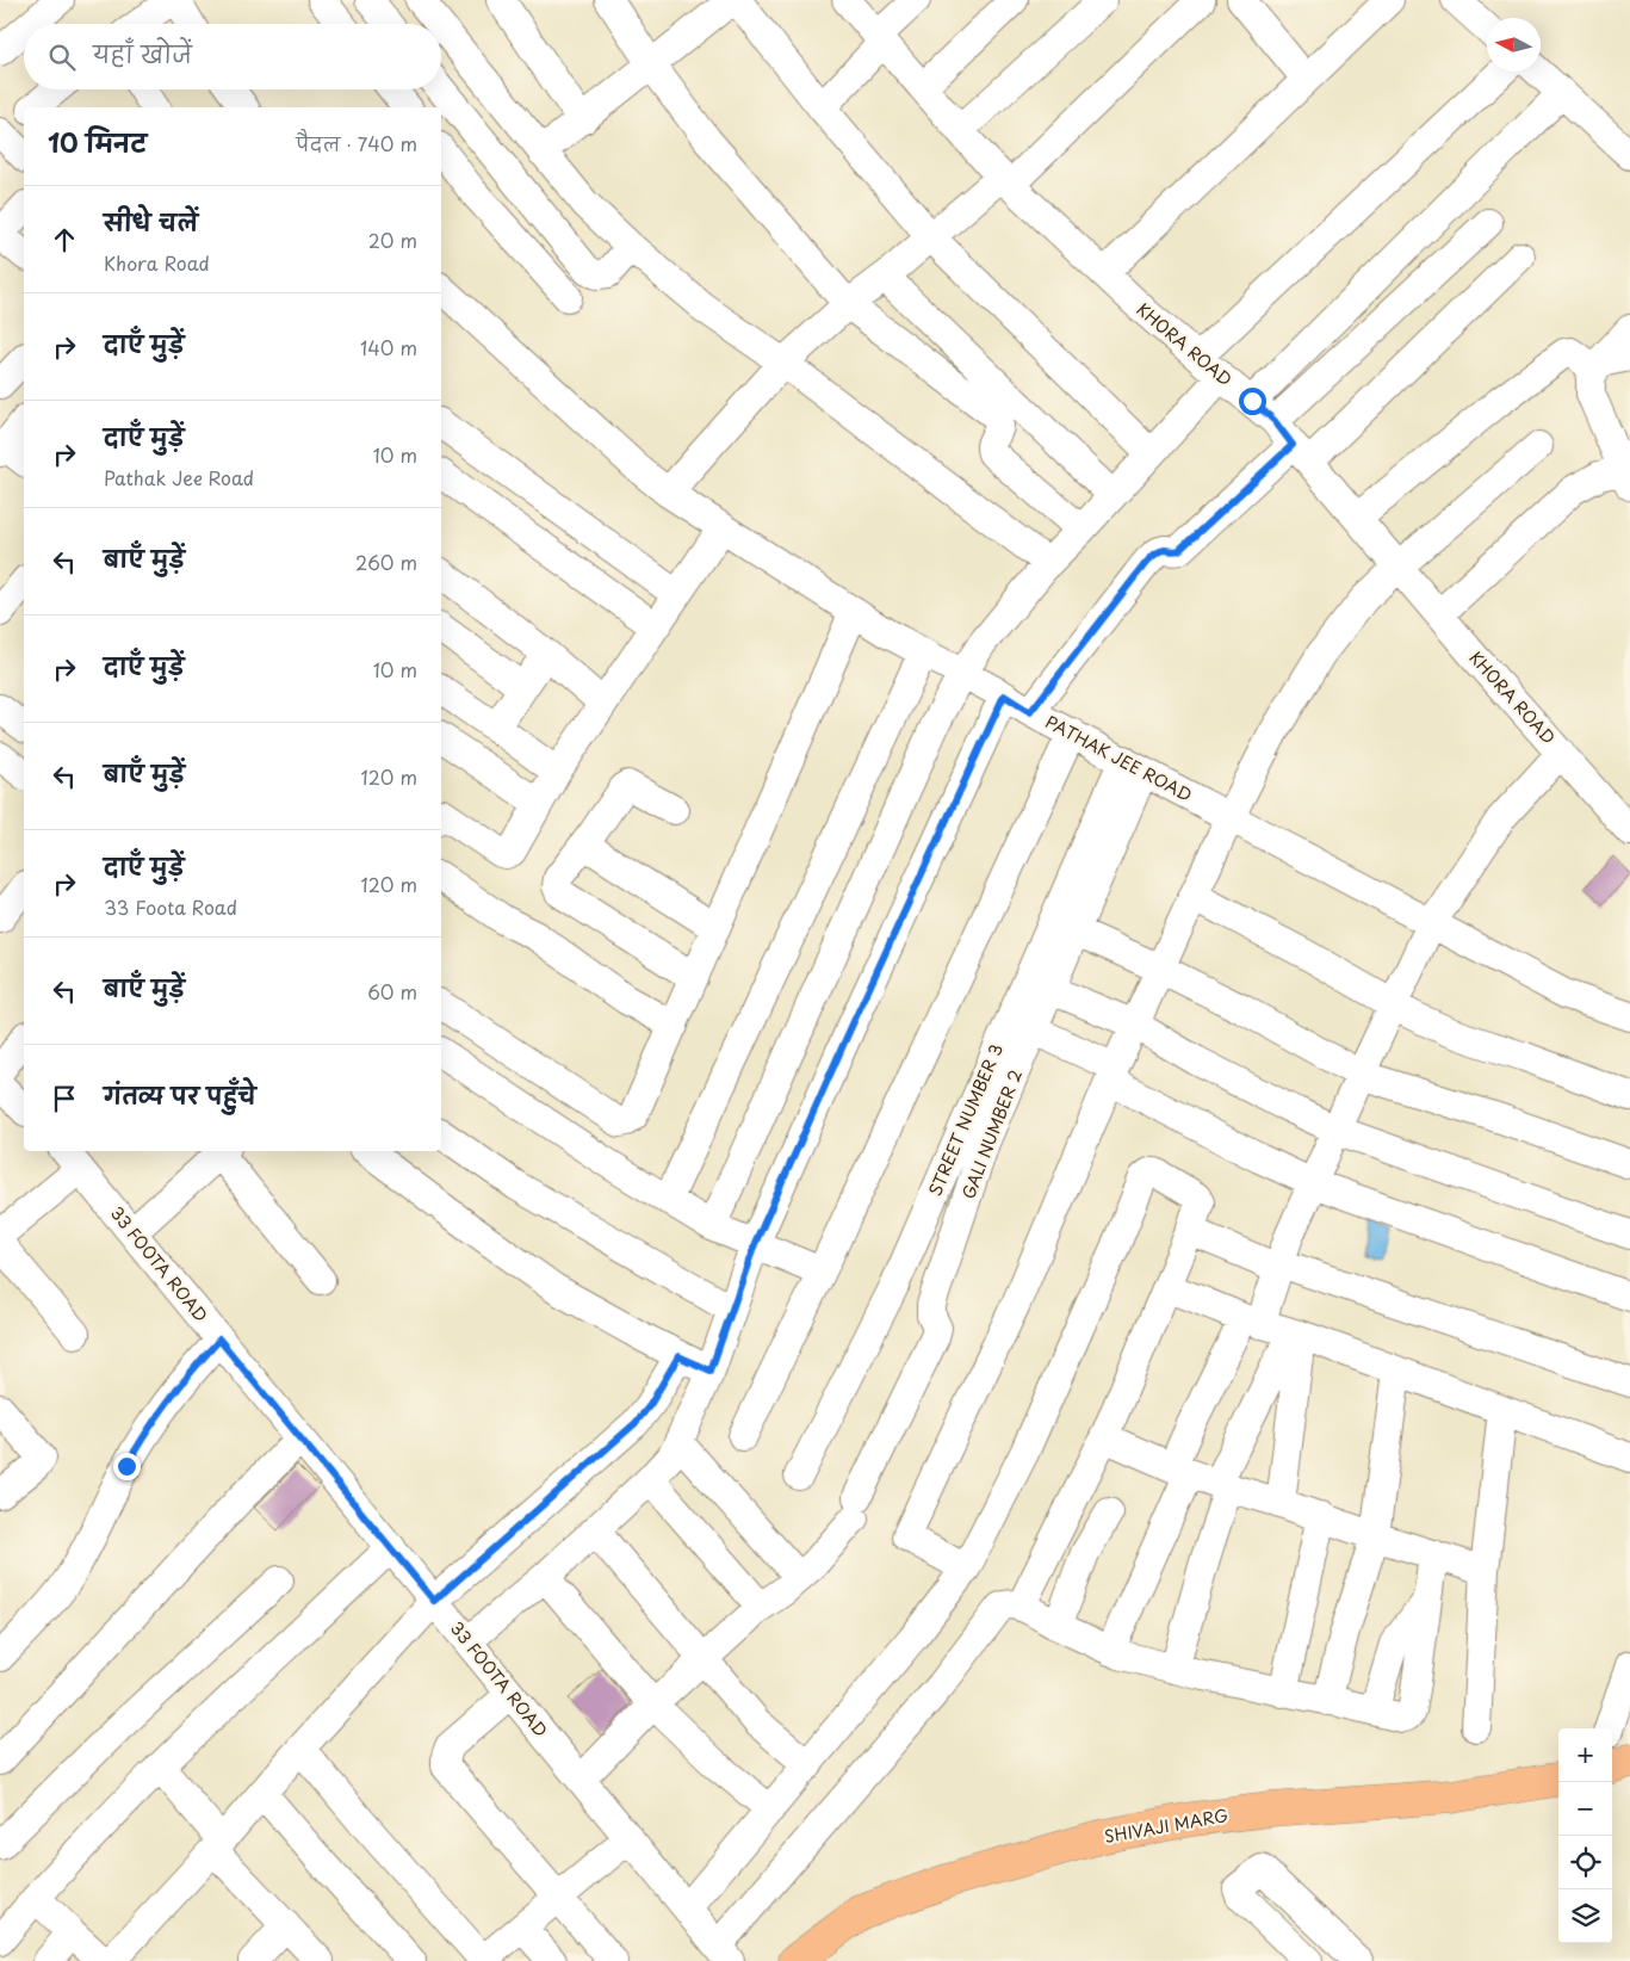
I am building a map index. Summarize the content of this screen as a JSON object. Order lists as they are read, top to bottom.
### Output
{
  "streets": {
    "main road": ["SHIVAJI MARG"],
    "street": [
      "KHORA ROAD",
      "PATHAK JEE ROAD",
      "STREET NUMBER 3",
      "GALI NUMBER 2",
      "33 FOOTA ROAD"
    ]
  },
  "crossings": [
    ["PATHAK JEE ROAD", "STREET NUMBER 3"],
    ["PATHAK JEE ROAD", "GALI NUMBER 2"],
    ["STREET NUMBER 3", "GALI NUMBER 2"],
    ["GALI NUMBER 2", "33 FOOTA ROAD"]
  ],
  "north": "left",
  "page": {
    "search": "यहाँ खोजें",
    "heading": ["10 मिनट", "पैदल · 740 m"],
    "list": [
      ["सीधे चलें", "Khora Road", "20 m"],
      ["दाएँ मुड़ें", "140 m"],
      ["दाएँ मुड़ें", "Pathak Jee Road", "10 m"],
      ["बाएँ मुड़ें", "260 m"],
      ["दाएँ मुड़ें", "10 m"],
      ["बाएँ मुड़ें", "120 m"],
      ["दाएँ मुड़ें", "33 Foota Road", "120 m"],
      ["बाएँ मुड़ें", "60 m"],
      "गंतव्य पर पहुँचे"
    ],
    "map_buttons": ["+", "−"]
  }
}
